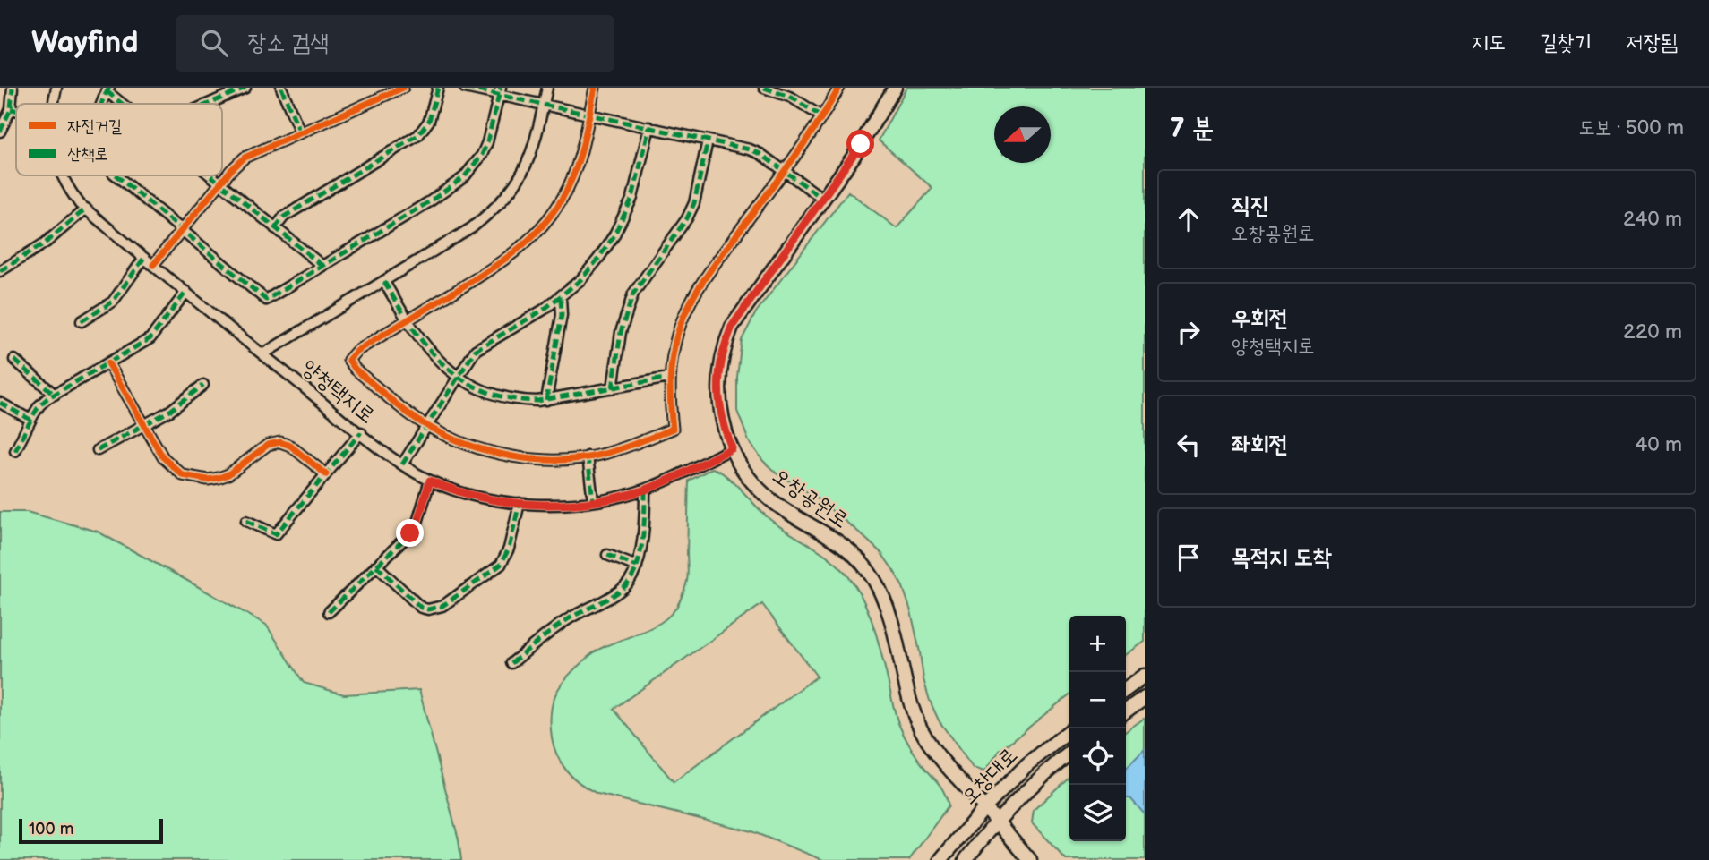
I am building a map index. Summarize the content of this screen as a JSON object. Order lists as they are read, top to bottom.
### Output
{
  "streets": {
    "street": ["양청택지로", "오창공원로", "오창대로"]
  },
  "crossings": [
    ["양청택지로", "오창공원로"],
    ["오창공원로", "오창대로"]
  ],
  "legend": ["자전거길", "산책로"],
  "scale_bar": "100 m",
  "north": "left",
  "page": {
    "header": "Wayfind",
    "search": "장소 검색",
    "nav": ["지도", "길찾기", "저장됨"],
    "heading": ["7 분", "도보 · 500 m"],
    "list": [
      ["직진", "오창공원로", "240 m"],
      ["우회전", "양청택지로", "220 m"],
      ["좌회전", "40 m"],
      "목적지 도착"
    ],
    "map_buttons": ["+", "−"],
    "scale": "100 m"
  }
}
